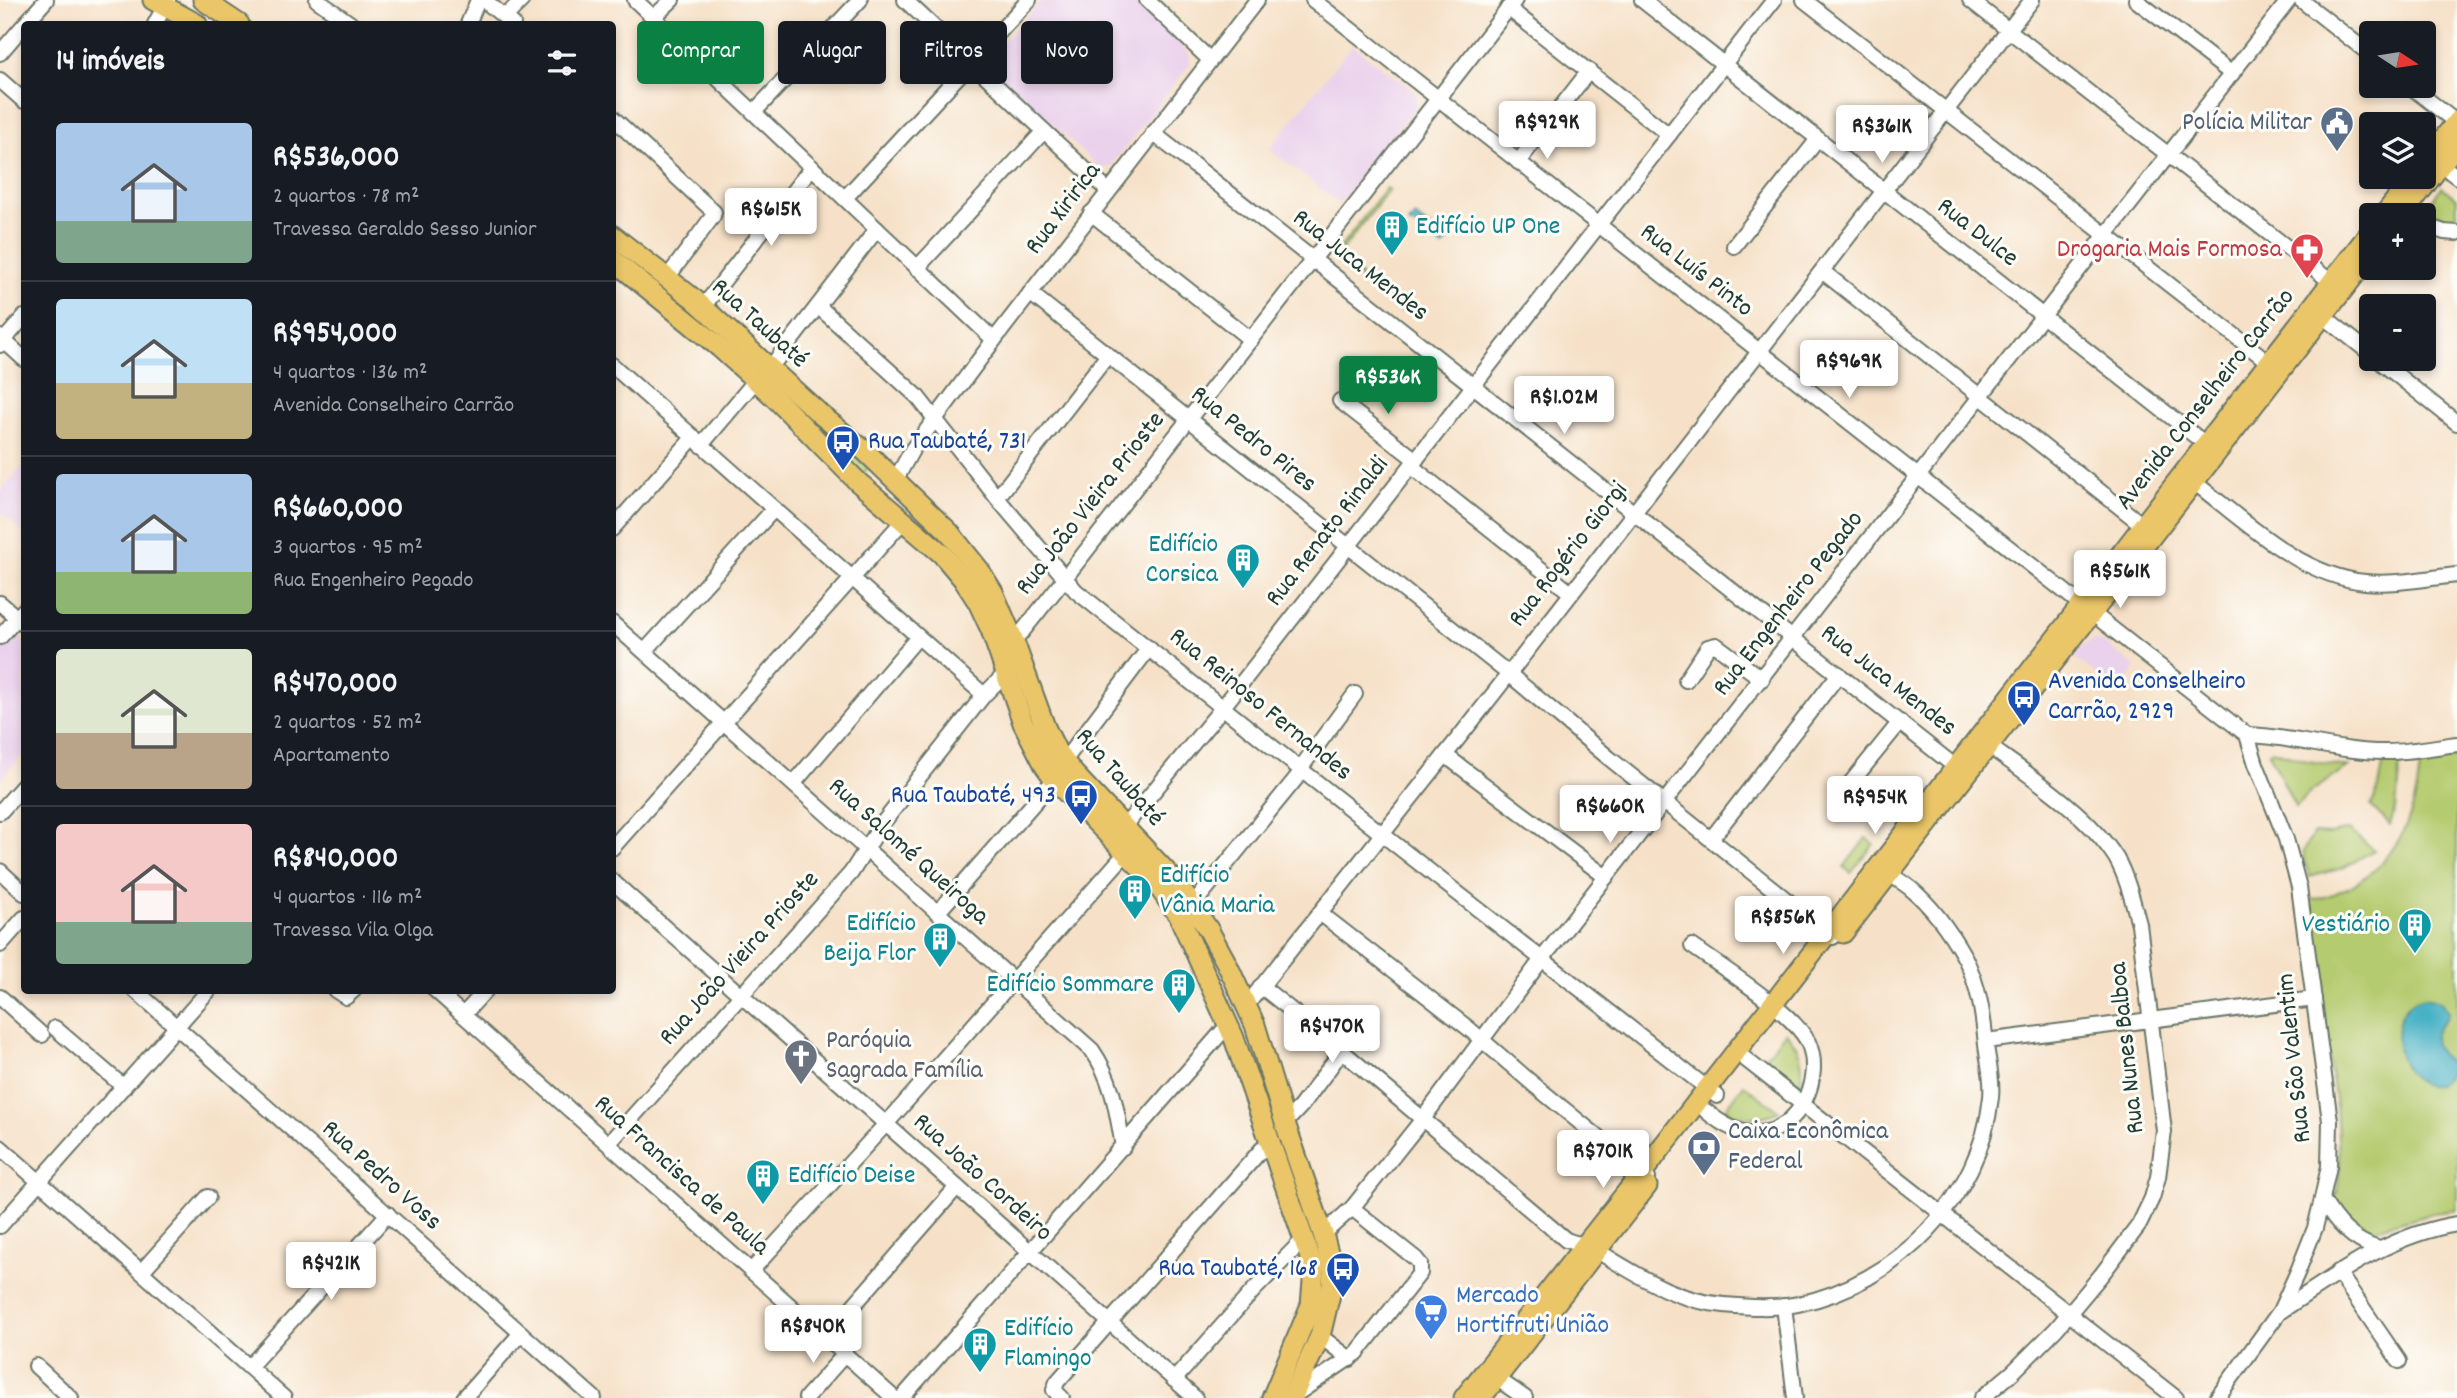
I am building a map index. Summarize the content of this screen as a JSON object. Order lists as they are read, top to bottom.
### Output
{
  "streets": {
    "main road": ["Rua Taubaté", "Avenida Conselheiro Carrão"],
    "street": [
      "Rua Xiririca",
      "Rua Dulce",
      "Rua Juca Mendes",
      "Rua Luís Pinto",
      "Rua Pedro Pires",
      "Rua João Vieira Prioste",
      "Rua Renato Rinaldi",
      "Rua Rogério Giorgi",
      "Rua Engenheiro Pegado",
      "Rua Reinoso Fernandes",
      "Rua Salomé Queiroga",
      "Rua Nunes Balboa",
      "Rua São Valentim",
      "Rua Pedro Voss",
      "Rua Francisca de Paula",
      "Rua João Cordeiro"
    ]
  },
  "crossings": [
    ["Rua Xiririca", "Rua Juca Mendes"],
    ["Rua Xiririca", "Rua Taubaté"],
    ["Rua Xiririca", "Rua Pedro Pires"],
    ["Rua Xiririca", "Rua Reinoso Fernandes"],
    ["Rua Dulce", "Avenida Conselheiro Carrão"],
    ["Rua Dulce", "Rua Renato Rinaldi"],
    ["Rua Dulce", "Rua Rogério Giorgi"],
    ["Rua Dulce", "Rua Engenheiro Pegado"],
    ["Rua Juca Mendes", "Avenida Conselheiro Carrão"],
    ["Rua Juca Mendes", "Rua João Vieira Prioste"],
    ["Rua Juca Mendes", "Rua Renato Rinaldi"],
    ["Rua Juca Mendes", "Rua Rogério Giorgi"],
    ["Rua Juca Mendes", "Rua Engenheiro Pegado"],
    ["Rua Luís Pinto", "Avenida Conselheiro Carrão"],
    ["Rua Luís Pinto", "Rua João Vieira Prioste"],
    ["Rua Luís Pinto", "Rua Renato Rinaldi"],
    ["Rua Luís Pinto", "Rua Rogério Giorgi"],
    ["Rua Luís Pinto", "Rua Engenheiro Pegado"],
    ["Rua Luís Pinto", "Rua São Valentim"],
    ["Rua Taubaté", "Rua João Vieira Prioste"],
    ["Rua Taubaté", "Rua Renato Rinaldi"],
    ["Rua Taubaté", "Rua Rogério Giorgi"],
    ["Rua Taubaté", "Rua Engenheiro Pegado"],
    ["Avenida Conselheiro Carrão", "Rua Pedro Pires"],
    ["Avenida Conselheiro Carrão", "Rua Reinoso Fernandes"],
    ["Avenida Conselheiro Carrão", "Rua Nunes Balboa"],
    ["Rua Pedro Pires", "Rua João Vieira Prioste"],
    ["Rua Pedro Pires", "Rua Renato Rinaldi"],
    ["Rua Pedro Pires", "Rua Rogério Giorgi"],
    ["Rua Pedro Pires", "Rua Engenheiro Pegado"],
    ["Rua João Vieira Prioste", "Rua Reinoso Fernandes"],
    ["Rua João Vieira Prioste", "Rua Salomé Queiroga"],
    ["Rua João Vieira Prioste", "Rua Francisca de Paula"],
    ["Rua João Vieira Prioste", "Rua João Cordeiro"],
    ["Rua Renato Rinaldi", "Rua Reinoso Fernandes"],
    ["Rua Rogério Giorgi", "Rua Reinoso Fernandes"],
    ["Rua Engenheiro Pegado", "Rua Reinoso Fernandes"],
    ["Rua Engenheiro Pegado", "Rua João Cordeiro"]
  ],
  "places": {
    "public building": ["Polícia Militar"],
    "building": [
      "Edifício UP One",
      "Edifício Corsica",
      "Edifício Vânia Maria",
      "Vestiário",
      "Edifício Beija Flor",
      "Edifício Sommare",
      "Edifício Deise",
      "Edifício Flamingo"
    ],
    "pharmacy": ["Drogaria Mais Formosa"],
    "bus stop": [
      "Rua Taubaté, 731",
      "Avenida Conselheiro Carrão, 2929",
      "Rua Taubaté, 493",
      "Rua Taubaté, 168"
    ],
    "church": ["Paróquia Sagrada Família"],
    "bank": ["Caixa Econômica Federal"],
    "supermarket": ["Mercado Hortifruti União"]
  },
  "north": "right",
  "page": {
    "map_buttons": ["+", "−"],
    "chip": [
      "Comprar",
      "Alugar",
      "Filtros",
      "Novo"
    ],
    "heading": "14 imóveis",
    "price": [
      "R$929K",
      "R$361K",
      "R$615K",
      "R$969K",
      "R$536K",
      "R$1.02M",
      "R$561K",
      "R$954K",
      "R$660K",
      "R$856K",
      "R$470K",
      "R$701K",
      "R$421K",
      "R$840K"
    ],
    "list": [
      {
        "name": "R$536,000",
        "note": "2 quartos · 78 m² · Travessa Geraldo Sesso Junior"
      },
      {
        "name": "R$954,000",
        "note": "4 quartos · 136 m² · Avenida Conselheiro Carrão"
      },
      {
        "name": "R$660,000",
        "note": "3 quartos · 95 m² · Rua Engenheiro Pegado"
      },
      {
        "name": "R$470,000",
        "note": "2 quartos · 52 m² · Apartamento"
      },
      {
        "name": "R$840,000",
        "note": "4 quartos · 116 m² · Travessa Vila Olga"
      }
    ]
  }
}
